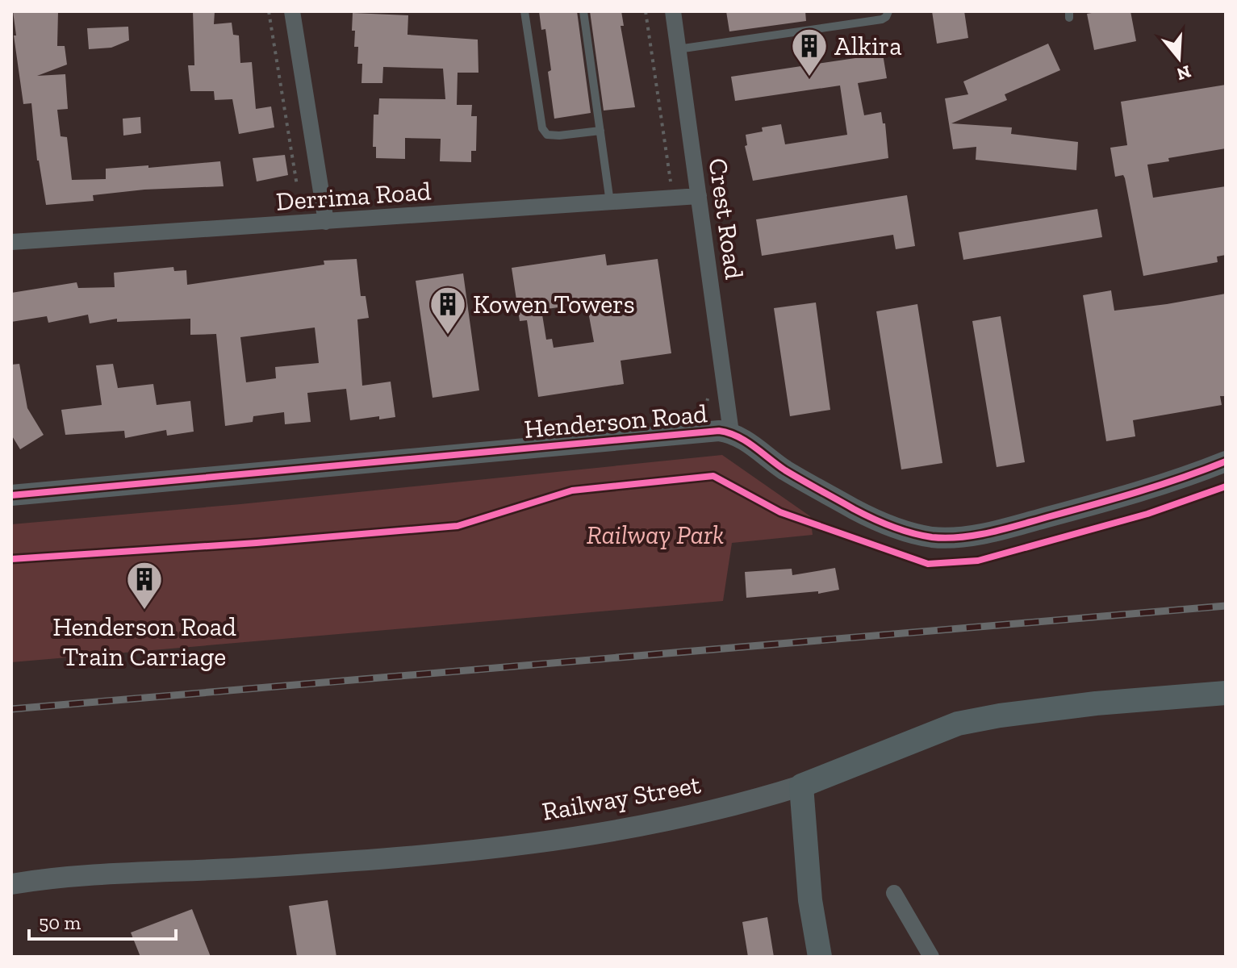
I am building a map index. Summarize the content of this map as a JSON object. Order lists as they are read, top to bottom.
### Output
{
  "streets": {
    "main road": ["Railway Street"],
    "street": ["Derrima Road", "Crest Road", "Henderson Road"]
  },
  "crossings": [
    ["Derrima Road", "Crest Road"],
    ["Crest Road", "Henderson Road"]
  ],
  "parks": ["Railway Park"],
  "places": {
    "building": ["Alkira", "Kowen Towers", "Henderson Road Train Carriage"]
  },
  "scale_bar": "50 m",
  "north": "bottom"
}
